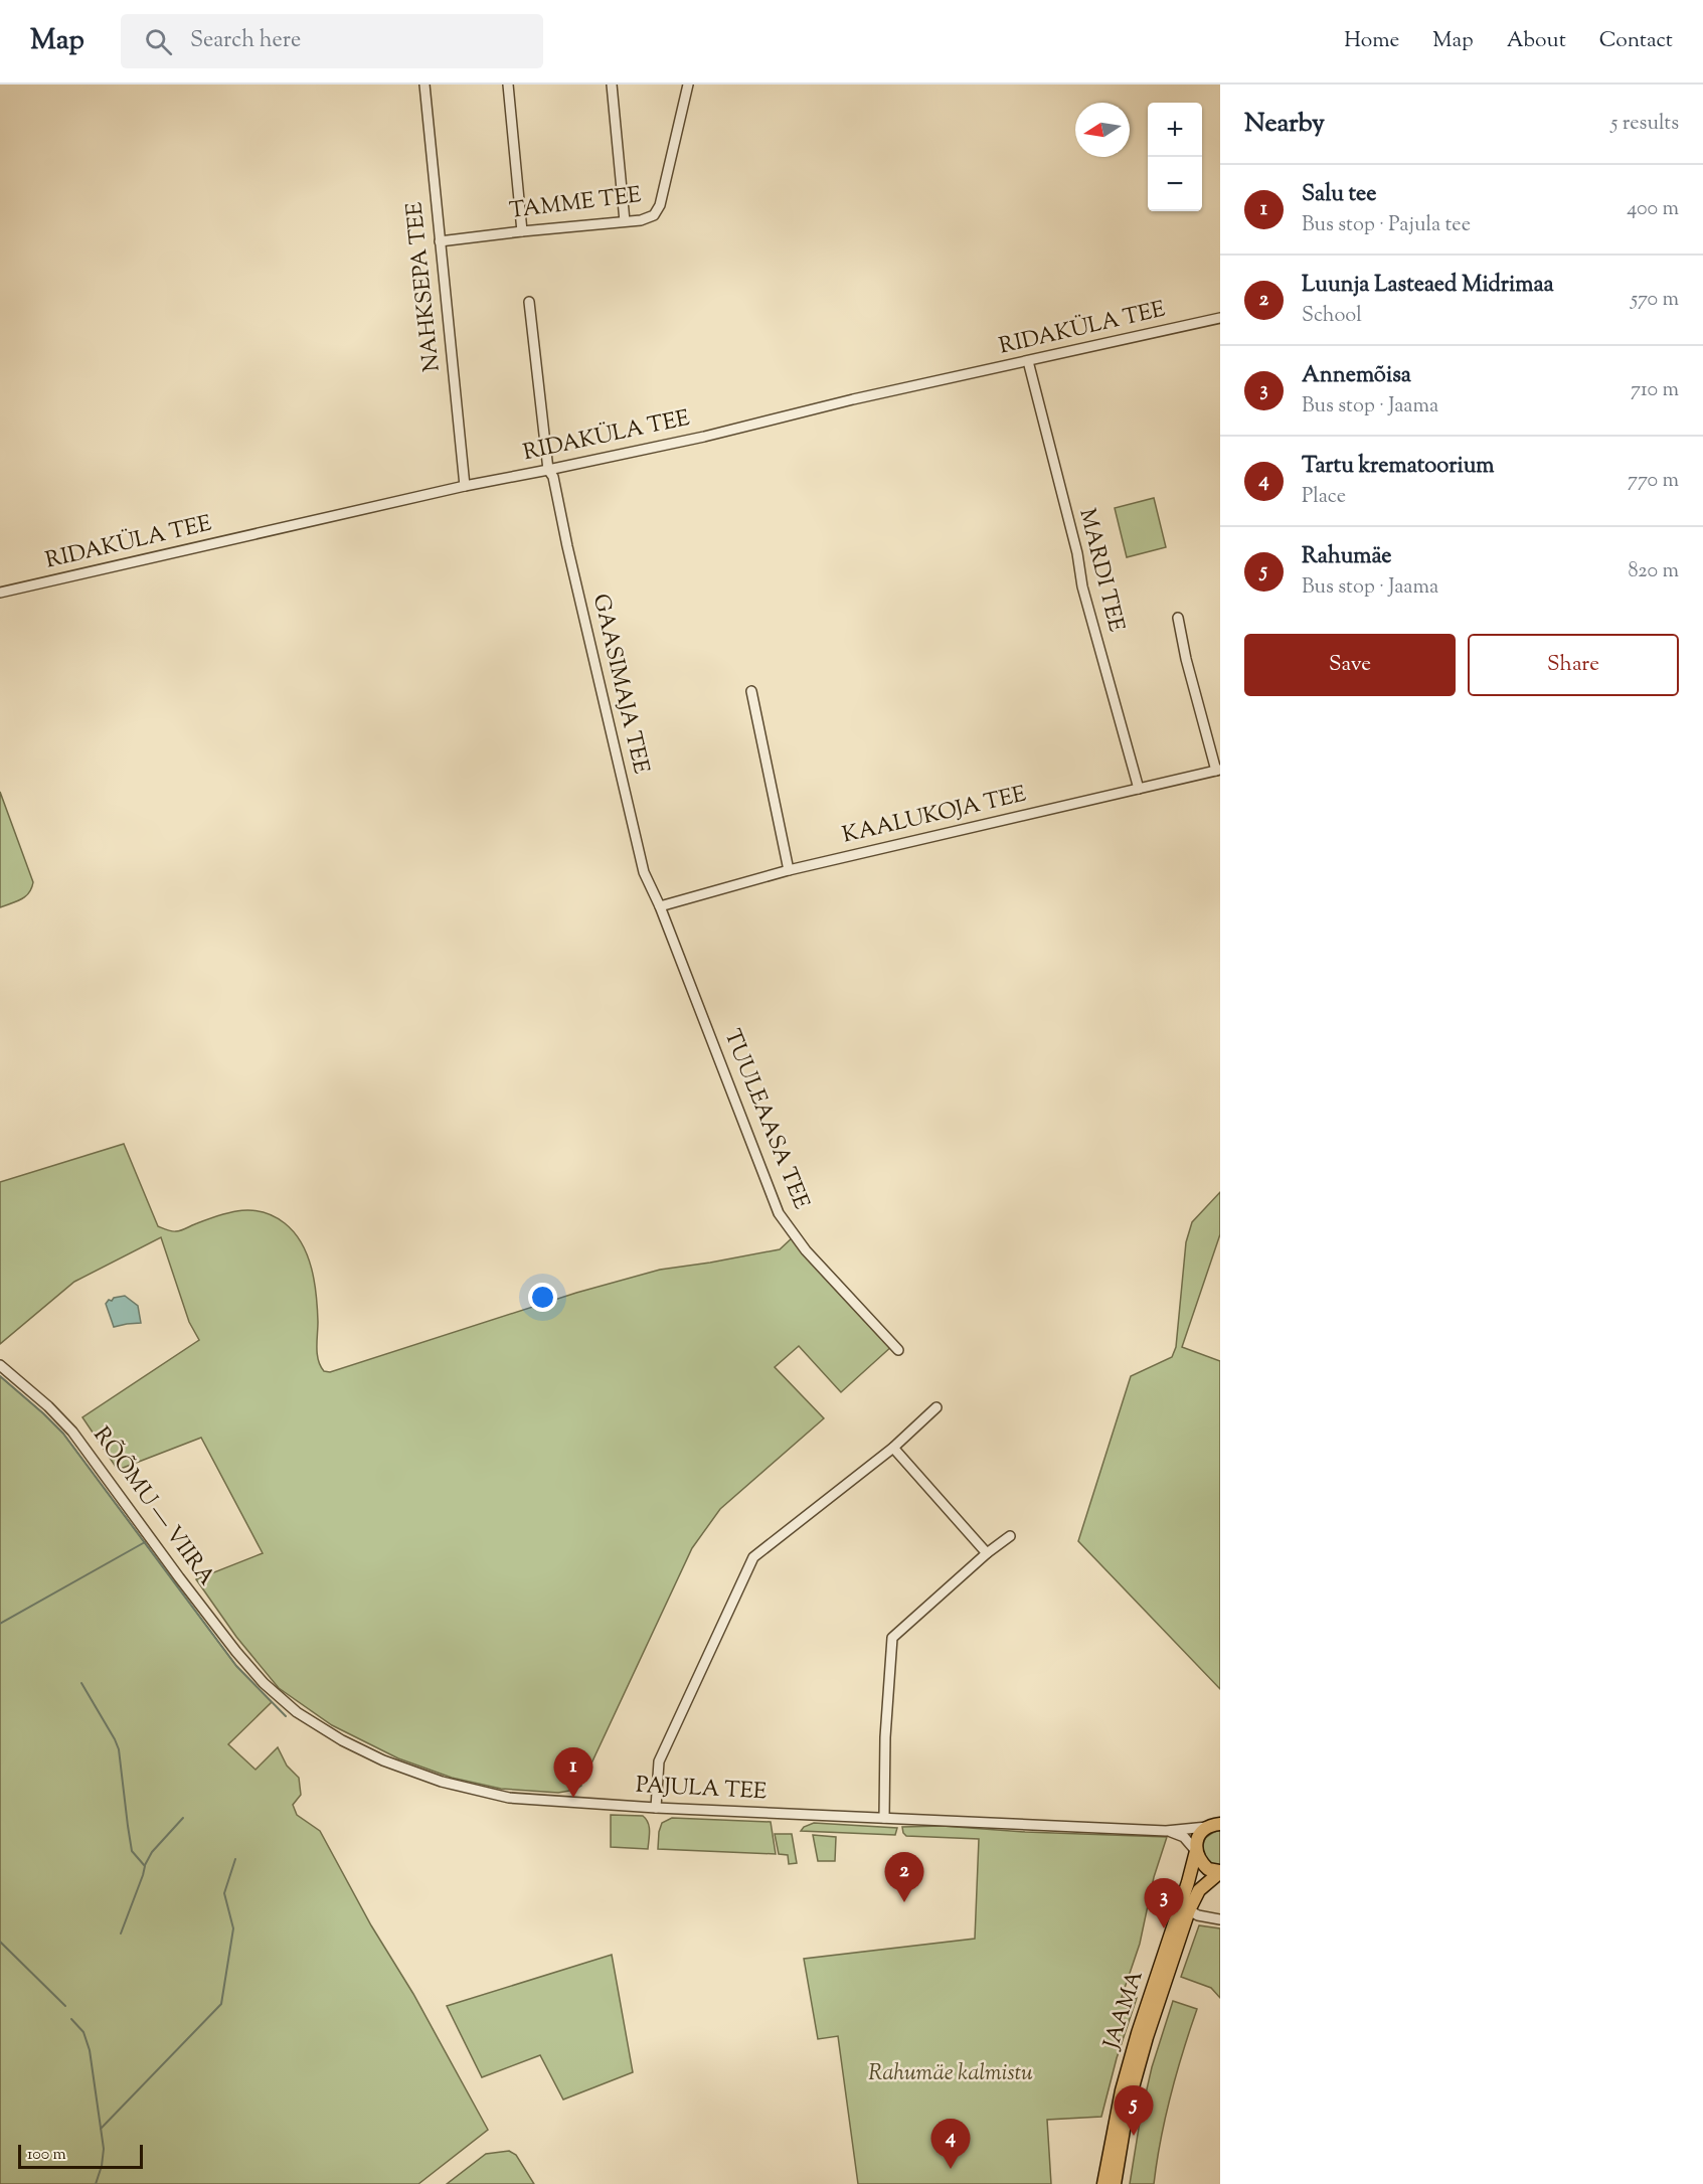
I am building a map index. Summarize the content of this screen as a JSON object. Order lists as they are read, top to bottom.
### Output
{
  "streets": {
    "main road": ["JAAMA"],
    "street": [
      "TAMME TEE",
      "NAHKSEPA TEE",
      "RIDAKÜLA TEE",
      "MARDI TEE",
      "GAASIMAJA TEE",
      "KAALUKOJA TEE",
      "TUULEAASA TEE",
      "RÕÕMU — VIIRA",
      "PAJULA TEE"
    ]
  },
  "crossings": [
    ["TAMME TEE", "NAHKSEPA TEE"],
    ["NAHKSEPA TEE", "RIDAKÜLA TEE"],
    ["RIDAKÜLA TEE", "MARDI TEE"],
    ["RIDAKÜLA TEE", "GAASIMAJA TEE"],
    ["MARDI TEE", "KAALUKOJA TEE"],
    ["GAASIMAJA TEE", "KAALUKOJA TEE"],
    ["GAASIMAJA TEE", "TUULEAASA TEE"],
    ["KAALUKOJA TEE", "TUULEAASA TEE"],
    ["RÕÕMU — VIIRA", "PAJULA TEE"]
  ],
  "parks": ["Rahumäe kalmistu"],
  "scale_bar": "100 m",
  "north": "left",
  "page": {
    "header": "Map",
    "search": "Search here",
    "nav": [
      "Home",
      "Map",
      "About",
      "Contact"
    ],
    "heading": ["Nearby", "5 results"],
    "map_buttons": ["+", "−"],
    "list": [
      {
        "mark": "1",
        "name": "Salu tee",
        "note": "Bus stop · Pajula tee",
        "value": "400 m"
      },
      {
        "mark": "2",
        "name": "Luunja Lasteaed Midrimaa",
        "note": "School",
        "value": "570 m"
      },
      {
        "mark": "3",
        "name": "Annemõisa",
        "note": "Bus stop · Jaama",
        "value": "710 m"
      },
      {
        "mark": "4",
        "name": "Tartu krematoorium",
        "note": "Place",
        "value": "770 m"
      },
      {
        "mark": "5",
        "name": "Rahumäe",
        "note": "Bus stop · Jaama",
        "value": "820 m"
      }
    ],
    "buttons": ["Save", "Share"],
    "pins": [
      "1",
      "2",
      "3",
      "5",
      "4"
    ],
    "scale": "100 m"
  }
}
